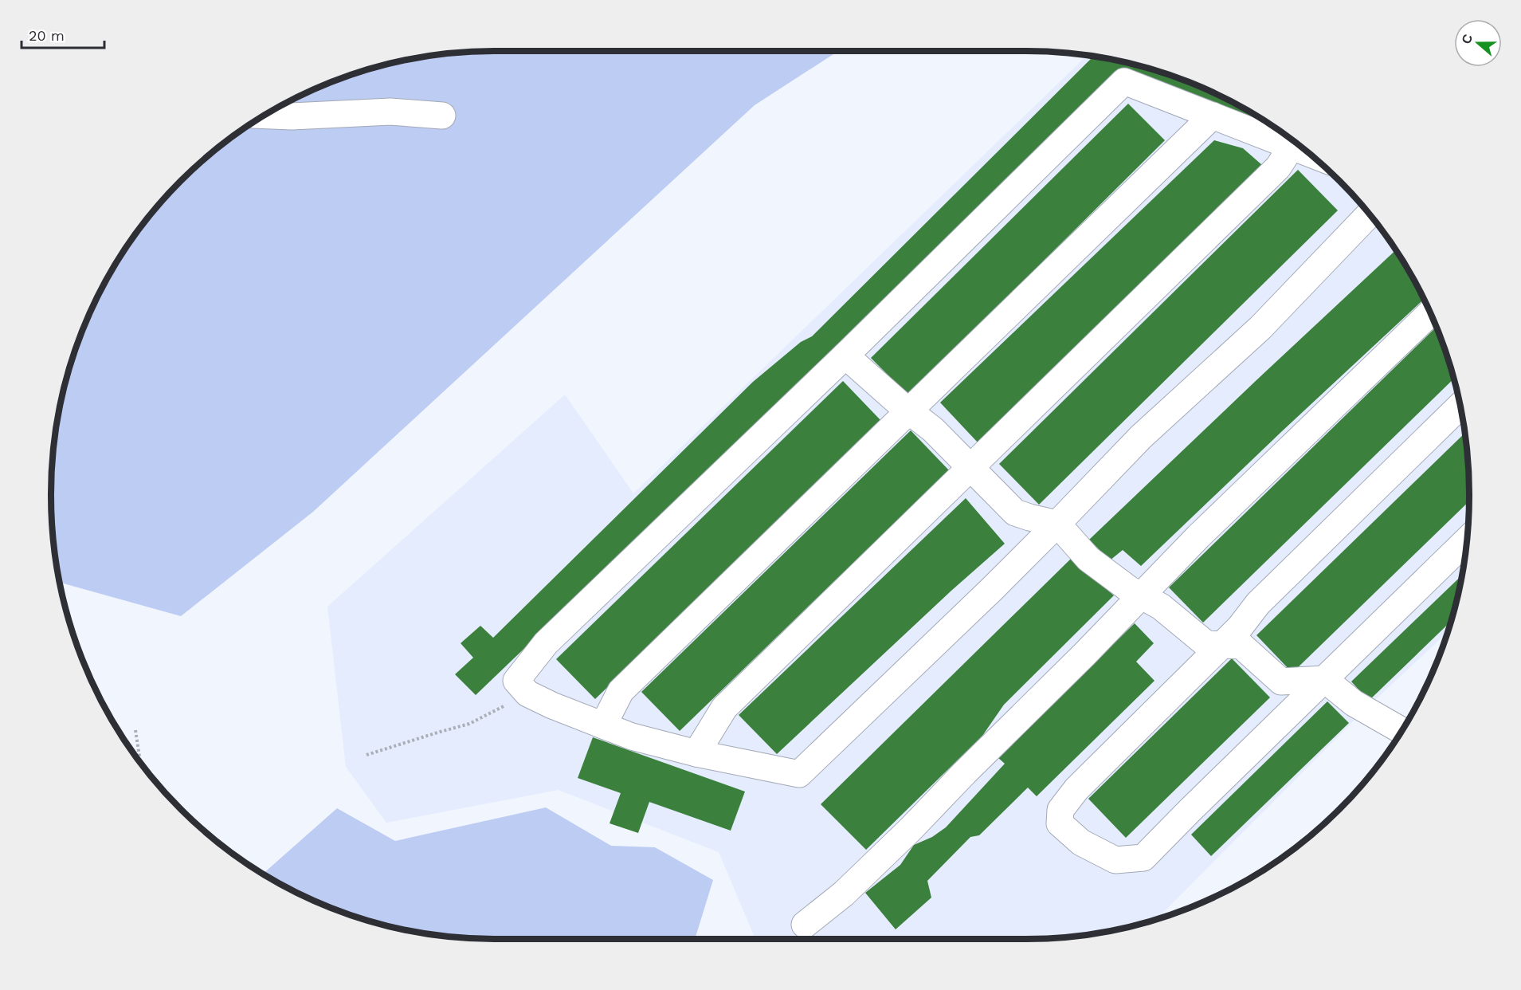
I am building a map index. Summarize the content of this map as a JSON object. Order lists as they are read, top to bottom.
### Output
{
  "scale_bar": "20 m",
  "north": "left"
}
